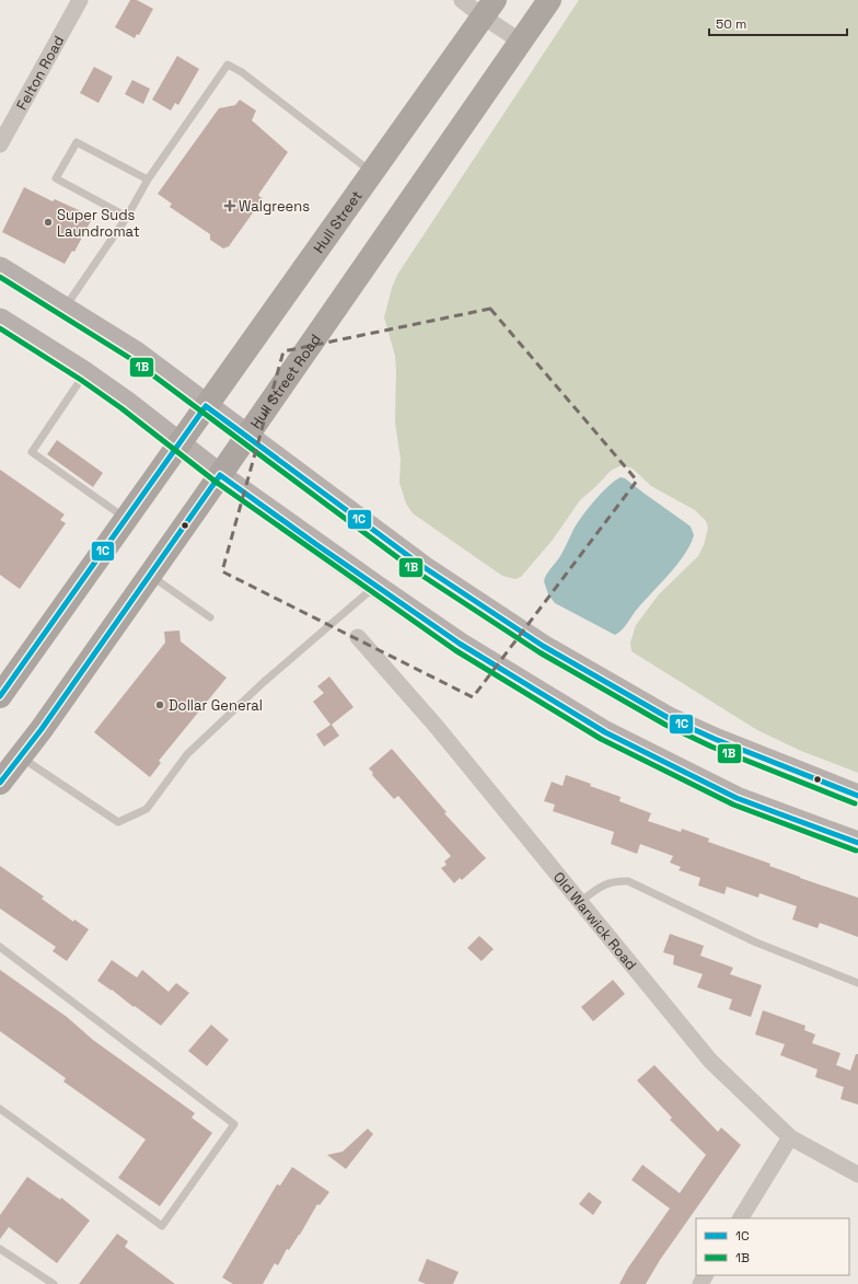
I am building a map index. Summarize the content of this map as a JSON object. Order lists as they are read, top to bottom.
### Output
{
  "streets": {
    "main road": ["Hull Street", "Hull Street Road"],
    "street": ["Felton Road", "Old Warwick Road"]
  },
  "places": {
    "health": ["Walgreens"],
    "other": ["Super Suds Laundromat", "Dollar General"]
  },
  "lines": ["transit line 1B", "transit line 1C"],
  "legend": ["1C", "1B"],
  "scale_bar": "50 m"
}
